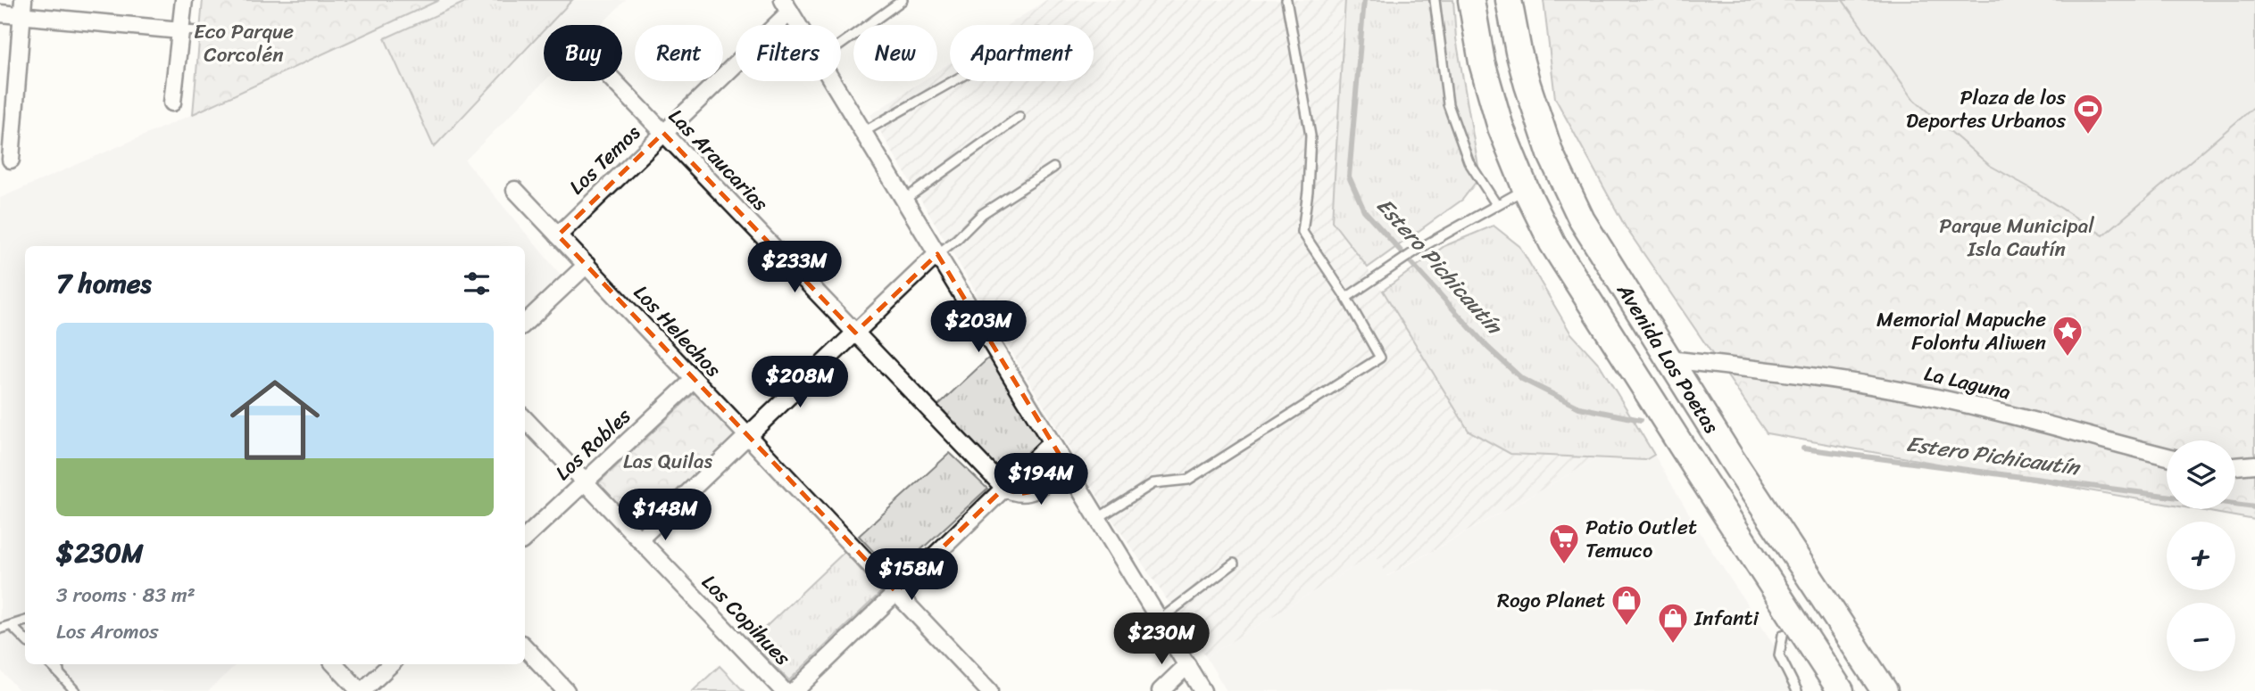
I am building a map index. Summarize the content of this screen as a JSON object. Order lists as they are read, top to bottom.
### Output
{
  "streets": {
    "main road": ["Avenida Los Poetas"],
    "street": [
      "Los Temos",
      "Las Araucarias",
      "Los Helechos",
      "La Laguna",
      "Los Robles",
      "Los Copihues"
    ]
  },
  "crossings": [
    ["Los Temos", "Las Araucarias"],
    ["Los Temos", "Los Helechos"],
    ["Los Helechos", "Los Robles"],
    ["Avenida Los Poetas", "La Laguna"],
    ["Los Robles", "Los Copihues"]
  ],
  "water": ["Estero Pichicautín"],
  "parks": ["Eco Parque Corcolén", "Parque Municipal Isla Cautín", "Las Quilas"],
  "places": {
    "sports": ["Plaza de los Deportes Urbanos"],
    "place": ["Memorial Mapuche Folontu Aliwen"],
    "supermarket": ["Patio Outlet Temuco"],
    "shop": ["Rogo Planet", "Infanti"]
  },
  "page": {
    "chip": [
      "Buy",
      "Rent",
      "Filters",
      "New",
      "Apartment"
    ],
    "price": [
      "$233M",
      "$203M",
      "$208M",
      "$194M",
      "$148M",
      "$158M",
      "$230M"
    ],
    "heading": "7 homes",
    "list": [
      {
        "name": "$230M",
        "note": "3 rooms · 83 m² · Los Aromos"
      }
    ],
    "map_buttons": ["+", "−"]
  }
}
